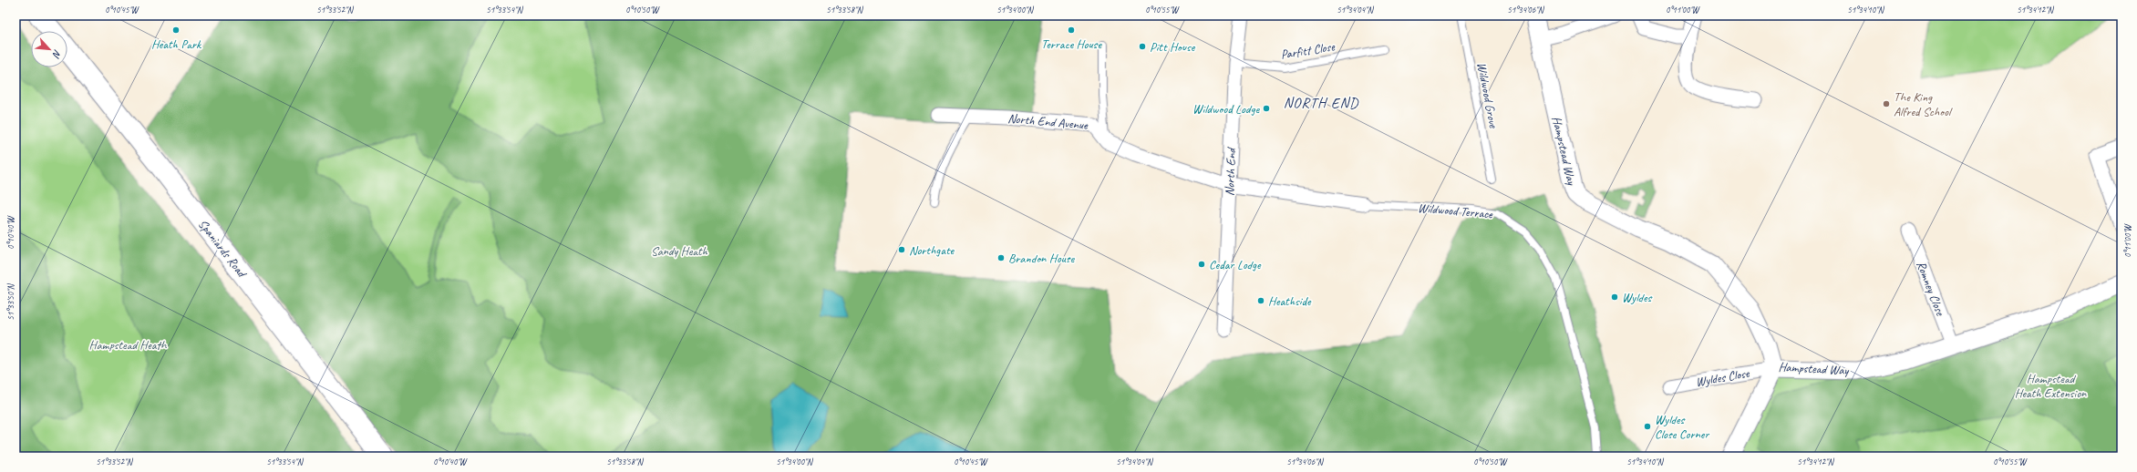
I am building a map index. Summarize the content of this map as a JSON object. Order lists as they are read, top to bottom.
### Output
{
  "streets": {
    "main road": ["Spaniards Road"],
    "street": [
      "North End Avenue",
      "Hampstead Way",
      "North End",
      "Wildwood Terrace",
      "Romney Close",
      "Wyldes Close"
    ],
    "lane": ["Parfitt Close", "Wildwood Grove"]
  },
  "crossings": [
    ["Parfitt Close", "North End"],
    ["North End Avenue", "North End"],
    ["North End Avenue", "Wildwood Terrace"],
    ["Hampstead Way", "Romney Close"],
    ["Hampstead Way", "Wyldes Close"],
    ["North End", "Wildwood Terrace"]
  ],
  "districts": ["NORTH END"],
  "parks": ["Sandy Heath", "Hampstead Heath", "Hampstead Heath Extension"],
  "places": [
    "Heath Park",
    "Terrace House",
    "Pitt House",
    "The King Alfred School",
    "Wildwood Lodge",
    "Northgate",
    "Brandon House",
    "Cedar Lodge",
    "Wyldes",
    "Heathside",
    "Wyldes Close Corner"
  ],
  "north": "bottom right",
  "coordinates": [
    "0°10'45\"W",
    "51°33'52\"N",
    "51°33'54\"N",
    "0°10'50\"W",
    "51°33'58\"N",
    "51°34'00\"N",
    "0°10'55\"W",
    "51°34'04\"N",
    "51°34'06\"N",
    "0°11'00\"W",
    "51°34'10\"N",
    "51°34'12\"N",
    "0°10'40\"W",
    "51°33'50\"N"
  ]
}
